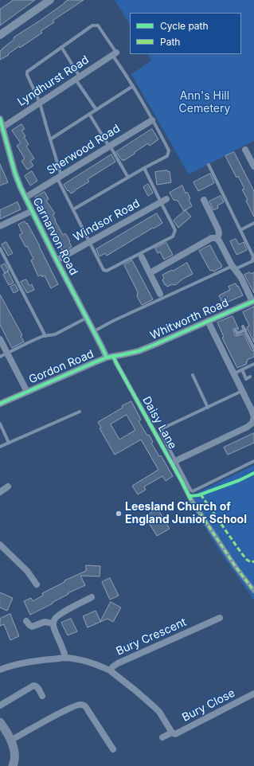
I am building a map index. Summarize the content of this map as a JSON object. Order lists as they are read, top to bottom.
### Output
{
  "streets": {
    "street": [
      "Lyndhurst Road",
      "Sherwood Road",
      "Windsor Road",
      "Carnarvon Road",
      "Whitworth Road",
      "Gordon Road",
      "Daisy Lane",
      "Bury Crescent",
      "Bury Close"
    ]
  },
  "crossings": [
    ["Lyndhurst Road", "Carnarvon Road"],
    ["Sherwood Road", "Carnarvon Road"],
    ["Windsor Road", "Carnarvon Road"],
    ["Carnarvon Road", "Gordon Road"],
    ["Carnarvon Road", "Daisy Lane"],
    ["Whitworth Road", "Gordon Road"],
    ["Gordon Road", "Daisy Lane"],
    ["Bury Crescent", "Bury Close"]
  ],
  "parks": ["Ann's Hill Cemetery"],
  "places": ["Leesland Church of England Junior School"],
  "legend": ["Cycle path", "Path"]
}
